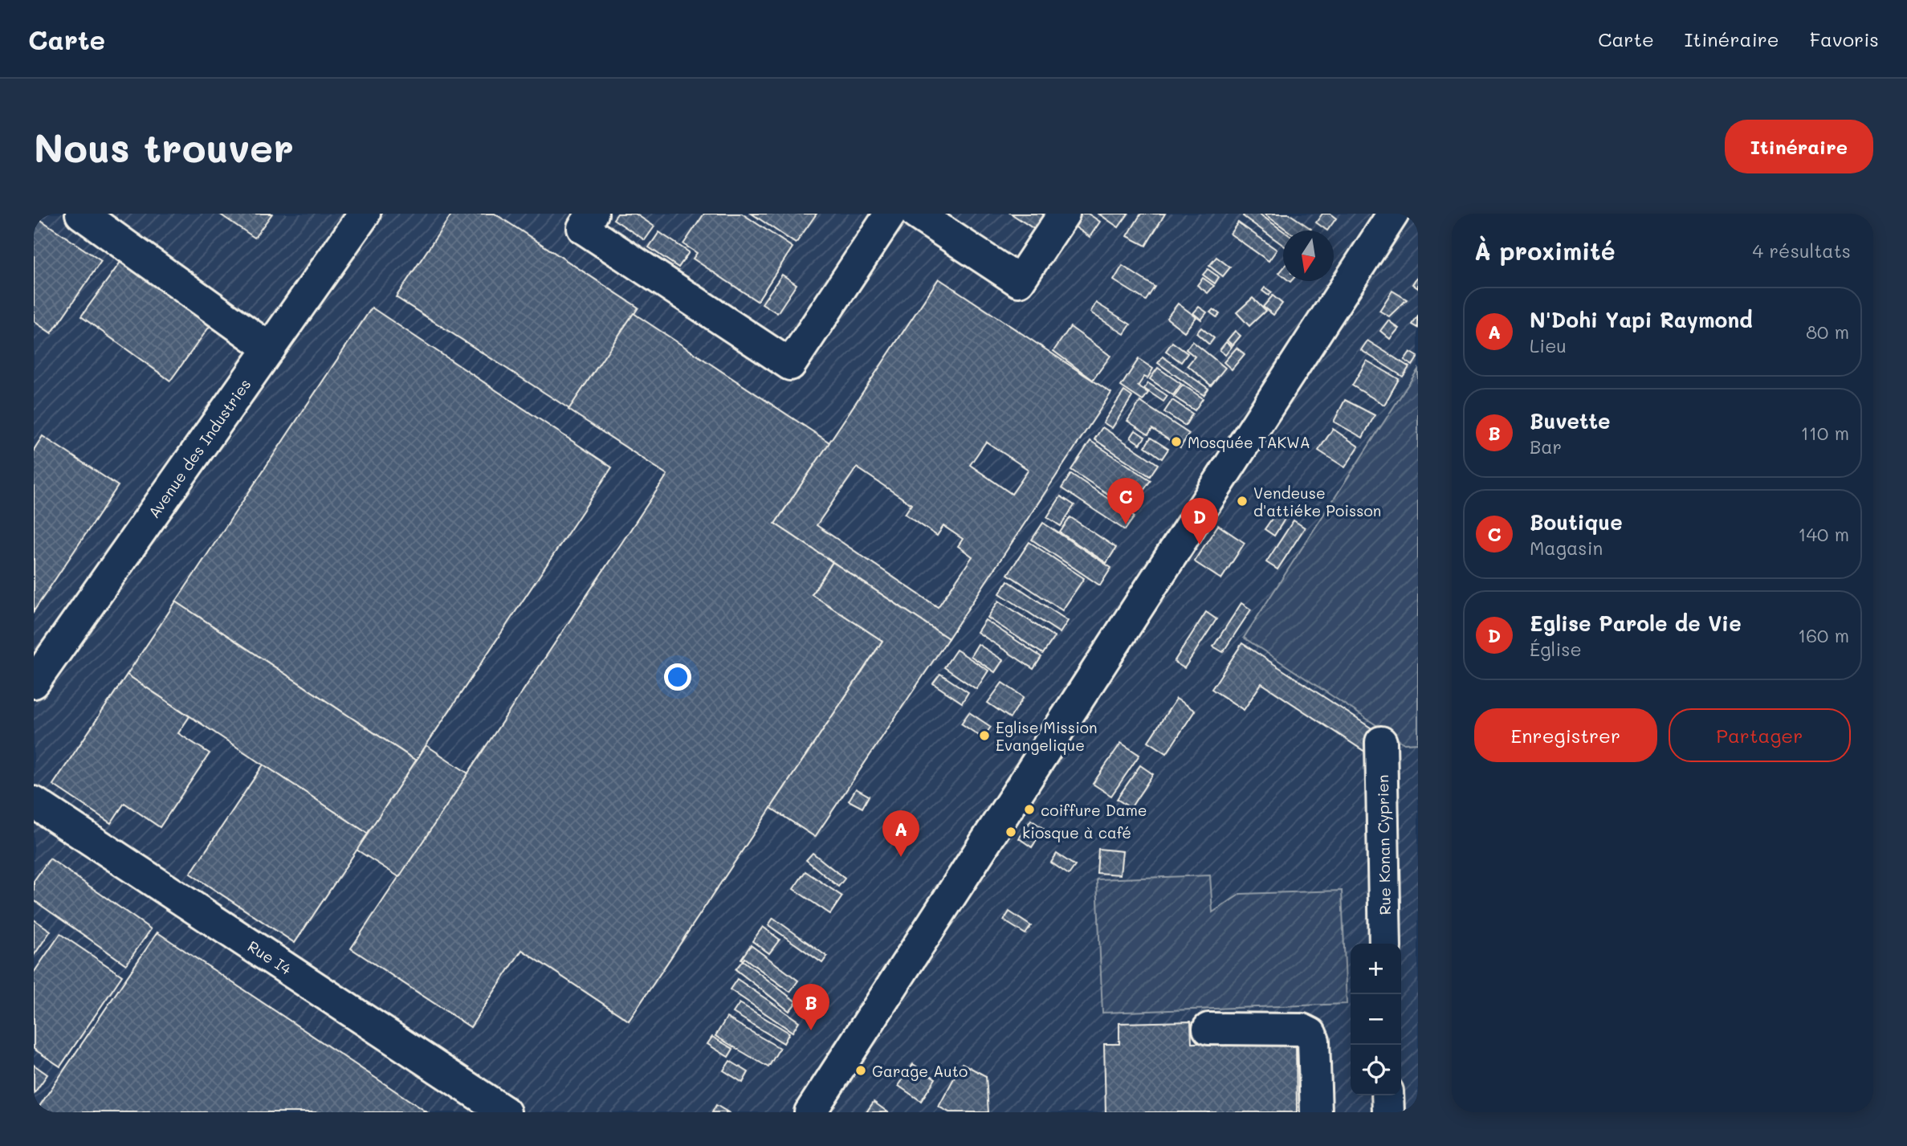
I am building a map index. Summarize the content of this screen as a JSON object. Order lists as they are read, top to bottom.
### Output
{
  "streets": {
    "street": ["Avenue des Industries", "Rue Konan Cyprien", "Rue I4"]
  },
  "places": [
    "Mosquée TAKWA",
    "Vendeuse d'attiéke Poisson",
    "Eglise Mission Evangelique",
    "coiffure Dame",
    "kiosque à café",
    "Garage Auto"
  ],
  "north": "bottom",
  "page": {
    "header": "Carte",
    "nav": ["Carte", "Itinéraire", "Favoris"],
    "buttons": [
      "Itinéraire",
      ["Enregistrer", "Partager"]
    ],
    "title": "Nous trouver",
    "heading": ["À proximité", "4 résultats"],
    "list": [
      {
        "mark": "A",
        "name": "N'Dohi Yapi Raymond",
        "note": "Lieu",
        "value": "80 m"
      },
      {
        "mark": "B",
        "name": "Buvette",
        "note": "Bar",
        "value": "110 m"
      },
      {
        "mark": "C",
        "name": "Boutique",
        "note": "Magasin",
        "value": "140 m"
      },
      {
        "mark": "D",
        "name": "Eglise Parole de Vie",
        "note": "Église",
        "value": "160 m"
      }
    ],
    "pins": [
      "C",
      "D",
      "A",
      "B"
    ],
    "map_buttons": ["+", "−"]
  }
}
